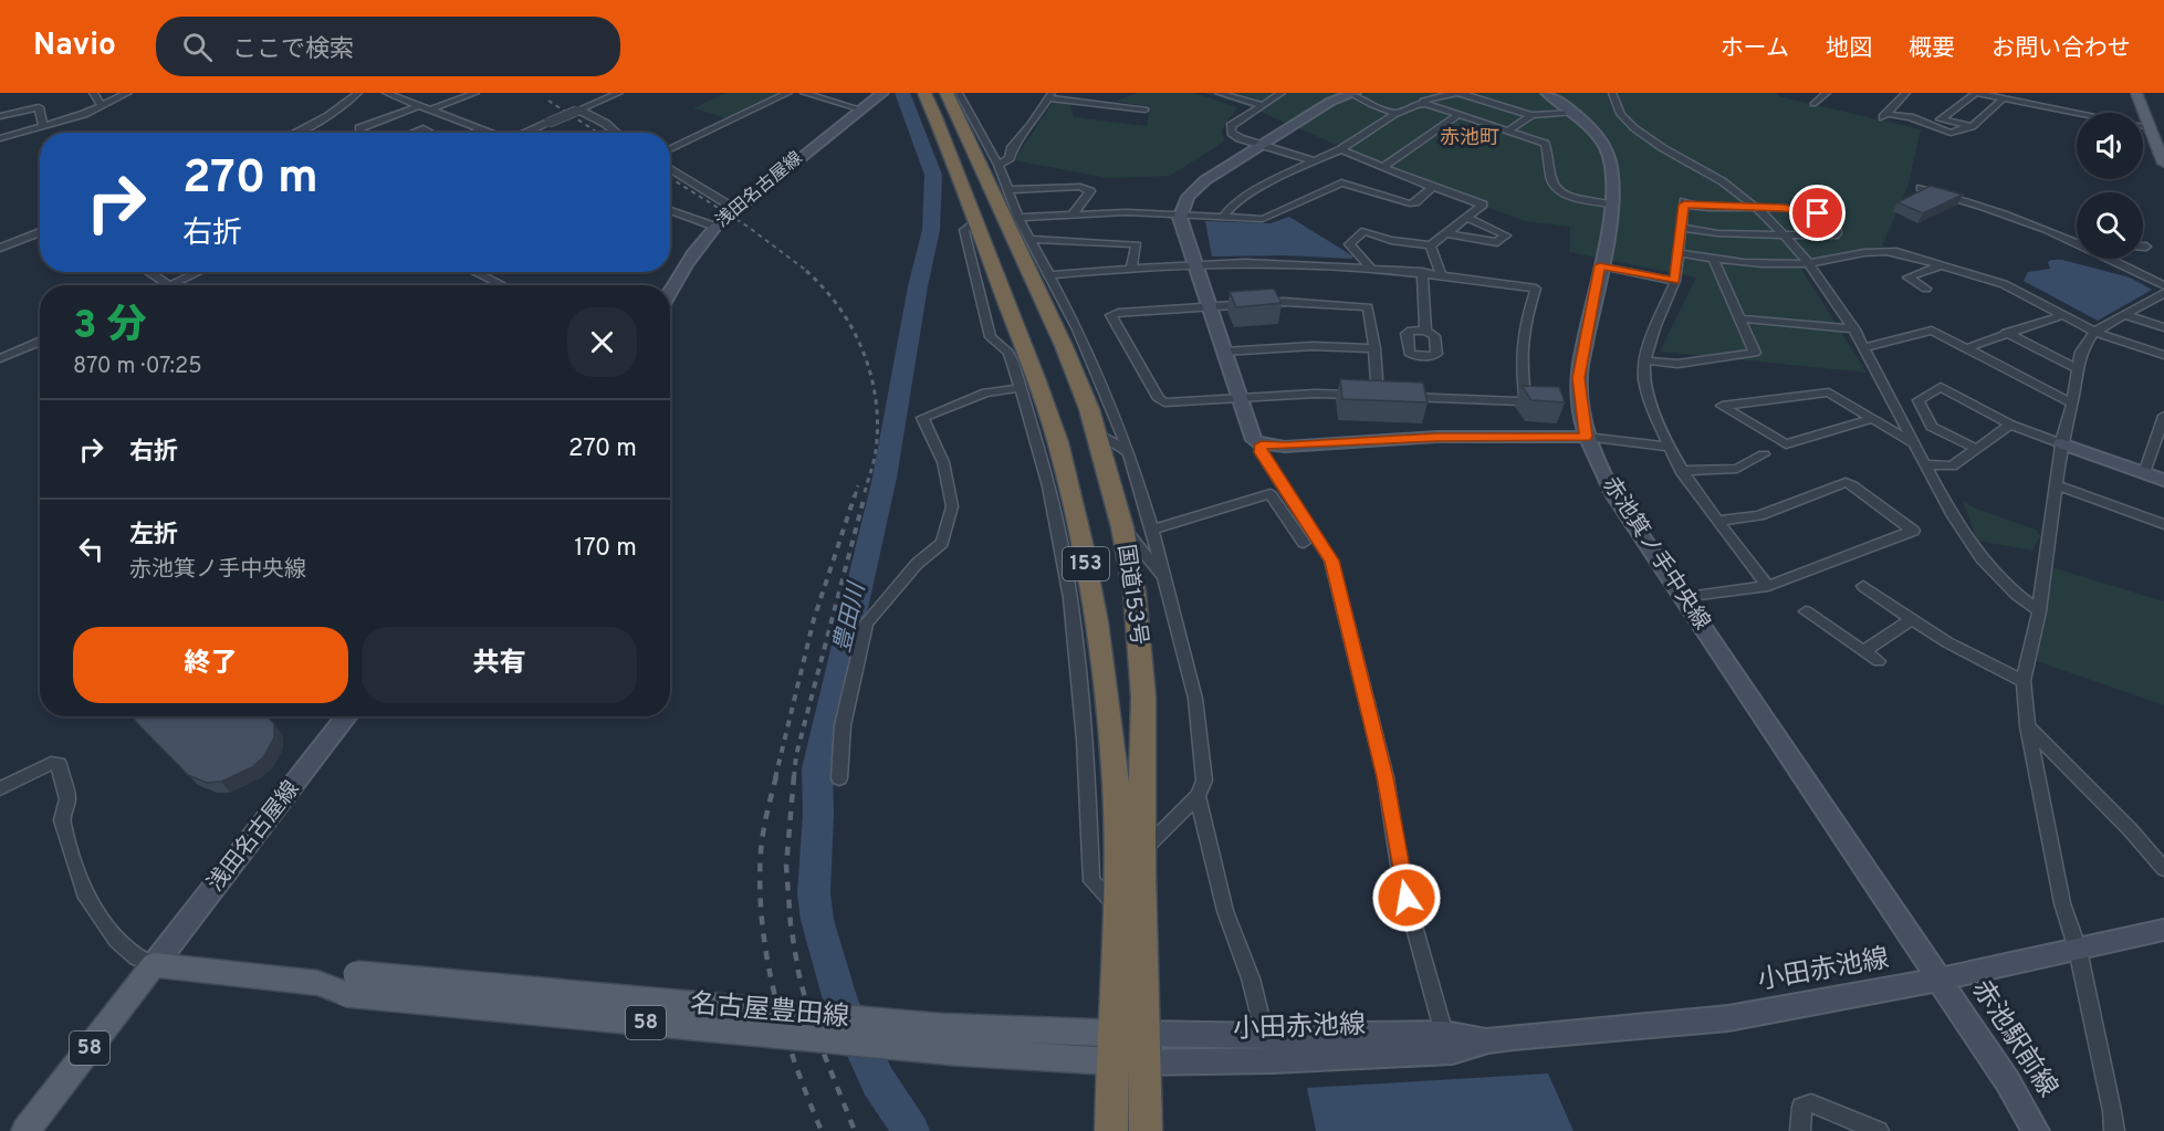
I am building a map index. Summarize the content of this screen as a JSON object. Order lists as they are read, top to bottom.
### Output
{
  "streets": {
    "highway": ["153", "国道153号"],
    "main road": ["名古屋豊田線", "58"],
    "street": [
      "浅田名古屋線",
      "赤池箕ノ手中央線",
      "小田赤池線",
      "赤池駅前線"
    ]
  },
  "crossings": [
    ["浅田名古屋線", "名古屋豊田線"],
    ["浅田名古屋線", "58"],
    ["赤池箕ノ手中央線", "小田赤池線"],
    ["赤池箕ノ手中央線", "赤池駅前線"],
    ["153", "国道153号"],
    ["国道153号", "小田赤池線"],
    ["国道153号", "名古屋豊田線"],
    ["小田赤池線", "名古屋豊田線"],
    ["小田赤池線", "赤池駅前線"],
    ["名古屋豊田線", "58"]
  ],
  "districts": ["赤池町"],
  "water": ["豊田川"],
  "page": {
    "header": "Navio",
    "search": "ここで検索",
    "nav": [
      "ホーム",
      "地図",
      "概要",
      "お問い合わせ"
    ],
    "turn": ["270 m", "右折"],
    "heading": ["3 分", "870 m · 07:25"],
    "list": [
      {
        "name": "右折",
        "value": "270 m"
      },
      {
        "name": "左折",
        "note": "赤池箕ノ手中央線",
        "value": "170 m"
      }
    ],
    "buttons": ["終了", "共有"]
  }
}
